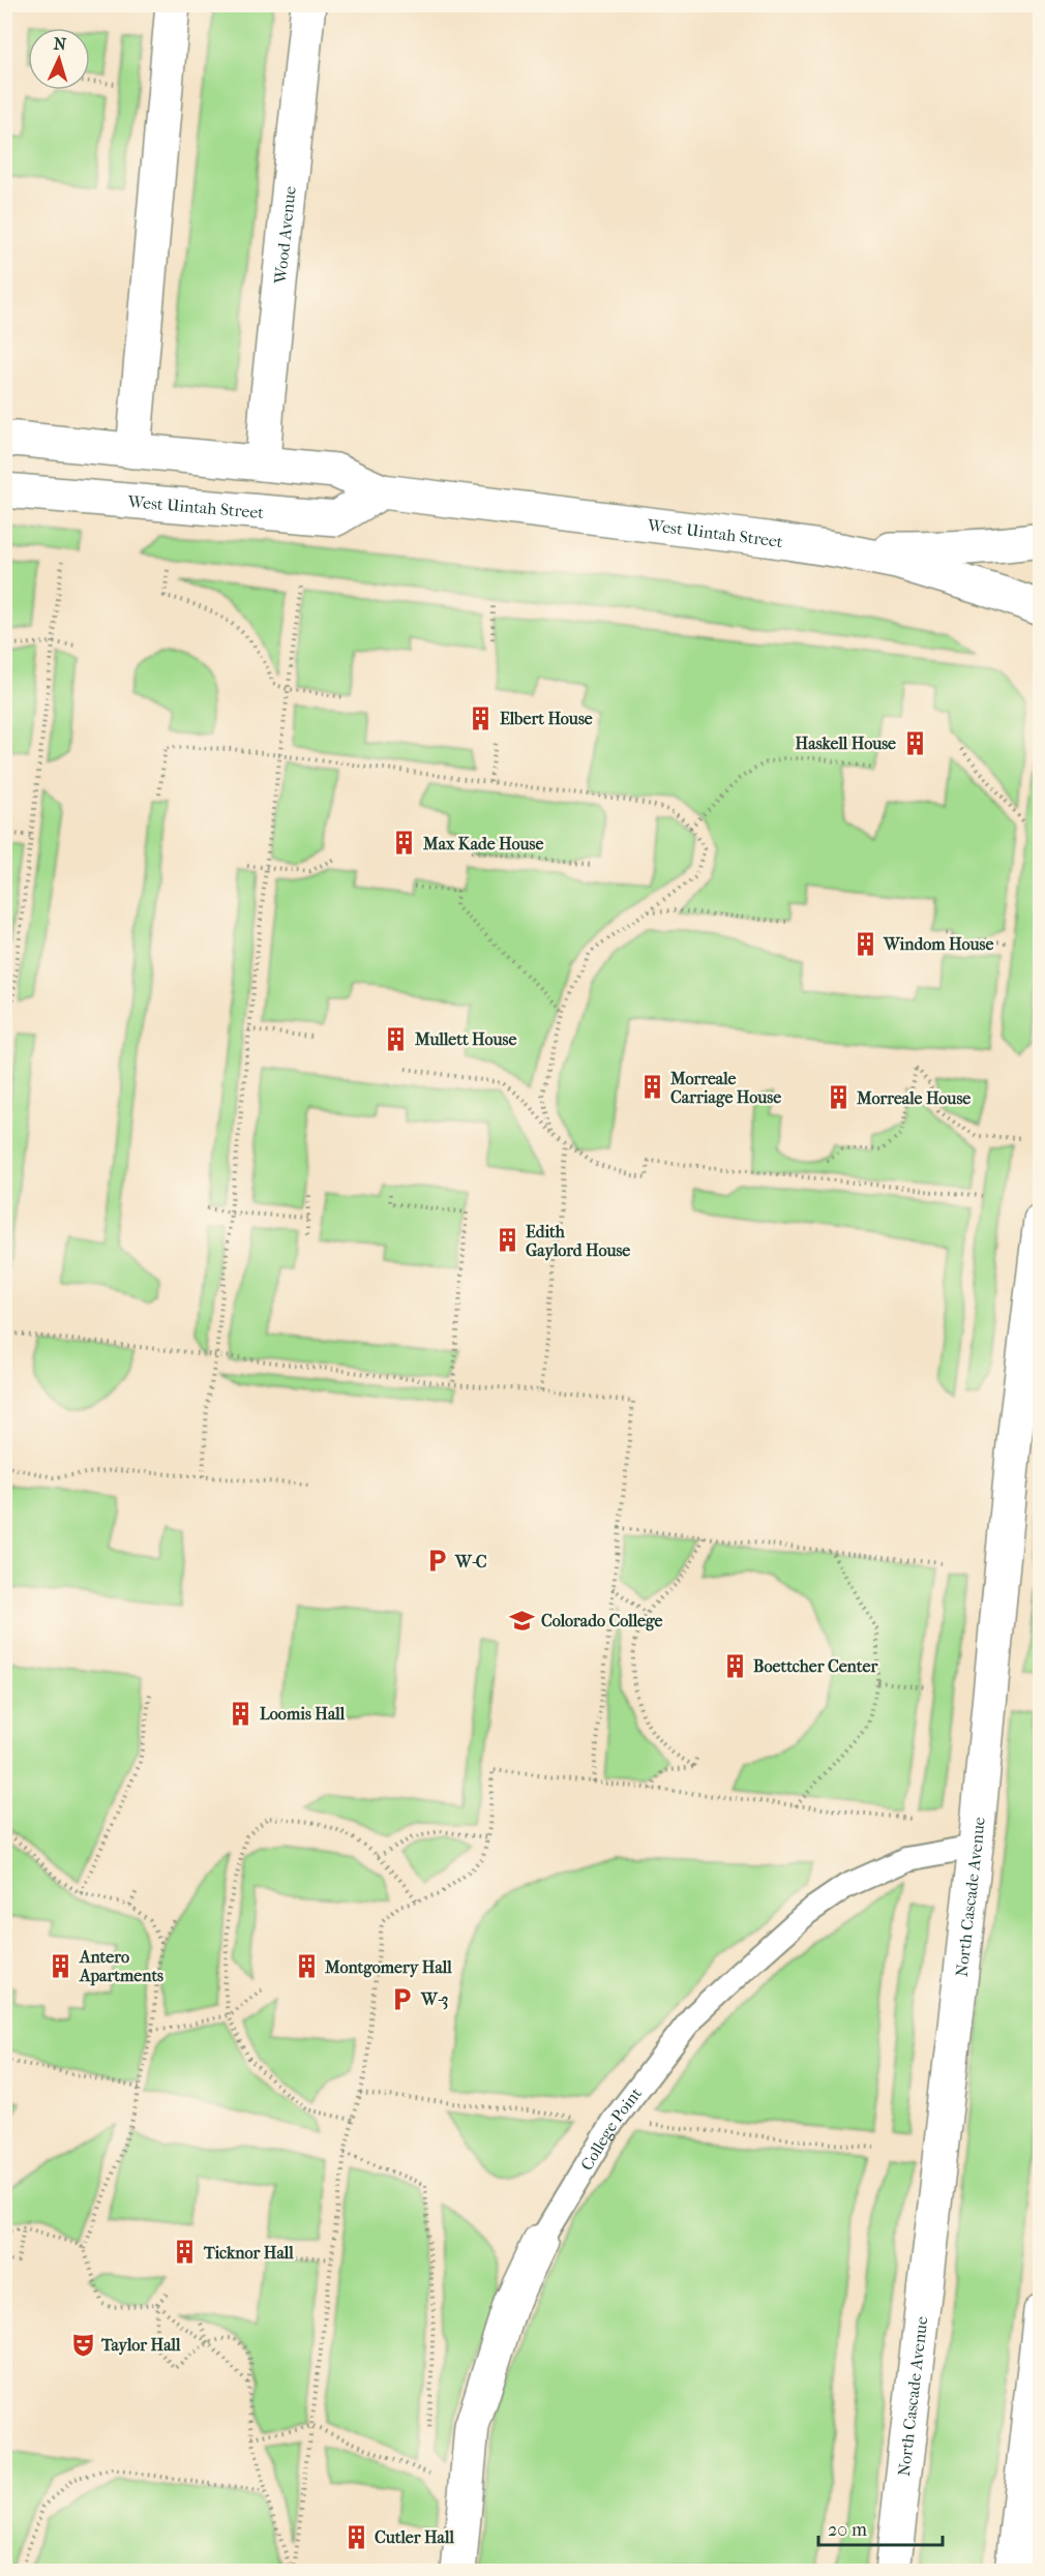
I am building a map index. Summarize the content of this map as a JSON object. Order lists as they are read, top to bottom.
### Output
{
  "streets": {
    "main road": [
      "Wood Avenue",
      "West Uintah Street",
      "North Cascade Avenue",
      "College Point"
    ]
  },
  "crossings": [
    ["Wood Avenue", "West Uintah Street"],
    ["North Cascade Avenue", "College Point"]
  ],
  "places": {
    "building": [
      "Elbert House",
      "Haskell House",
      "Max Kade House",
      "Windom House",
      "Mullett House",
      "Morreale Carriage House",
      "Morreale House",
      "Edith Gaylord House",
      "Boettcher Center",
      "Loomis Hall",
      "Antero Apartments",
      "Montgomery Hall",
      "Ticknor Hall",
      "Cutler Hall"
    ],
    "parking": ["W-C", "W-3"],
    "school or university": ["Colorado College"],
    "theatre": ["Taylor Hall"]
  },
  "scale_bar": "20 m",
  "north": "top"
}
